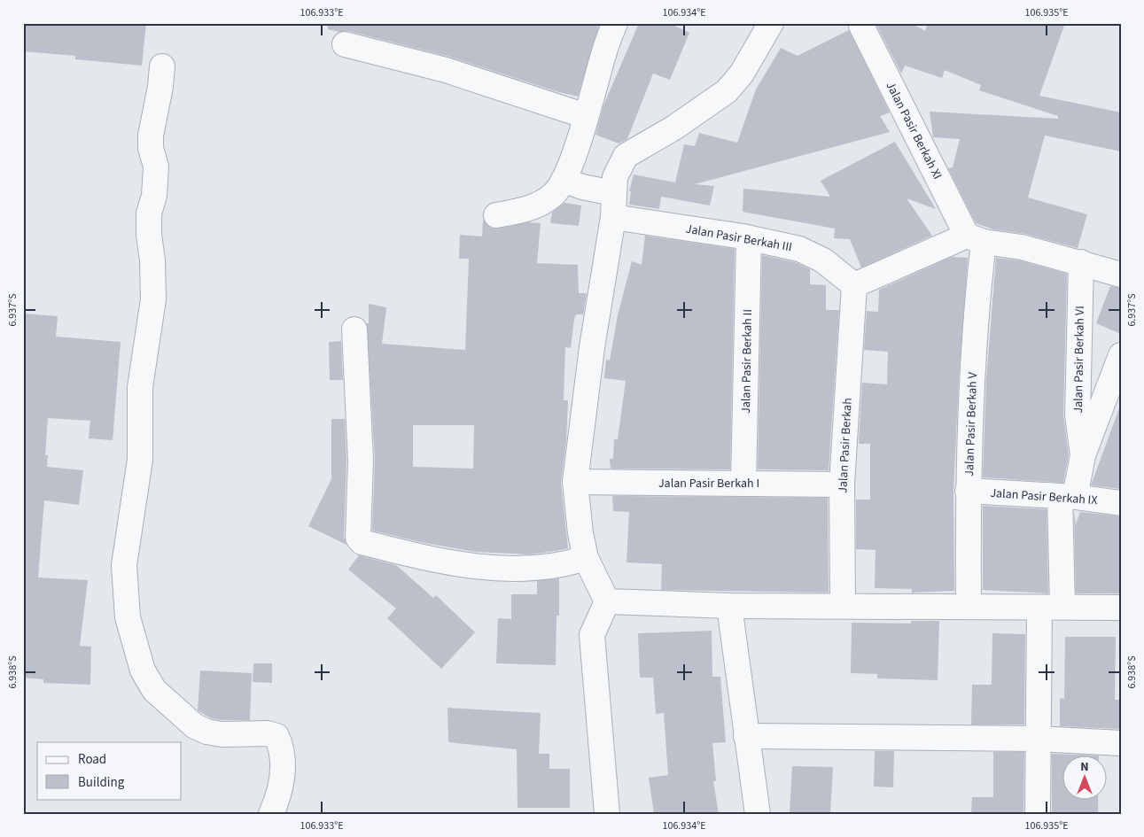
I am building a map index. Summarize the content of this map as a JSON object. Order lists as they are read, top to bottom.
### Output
{
  "streets": {
    "street": [
      "Jalan Pasir Berkah XI",
      "Jalan Pasir Berkah III",
      "Jalan Pasir Berkah VI",
      "Jalan Pasir Berkah II",
      "Jalan Pasir Berkah V",
      "Jalan Pasir Berkah",
      "Jalan Pasir Berkah I",
      "Jalan Pasir Berkah IX"
    ]
  },
  "crossings": [
    ["Jalan Pasir Berkah XI", "Jalan Pasir Berkah V"],
    ["Jalan Pasir Berkah III", "Jalan Pasir Berkah II"],
    ["Jalan Pasir Berkah III", "Jalan Pasir Berkah"],
    ["Jalan Pasir Berkah II", "Jalan Pasir Berkah I"],
    ["Jalan Pasir Berkah V", "Jalan Pasir Berkah IX"],
    ["Jalan Pasir Berkah", "Jalan Pasir Berkah I"]
  ],
  "legend": ["Road", "Building"],
  "north": "top",
  "coordinates": [
    "106.933°E",
    "106.934°E",
    "106.935°E",
    "6.937°S",
    "6.938°S"
  ]
}
